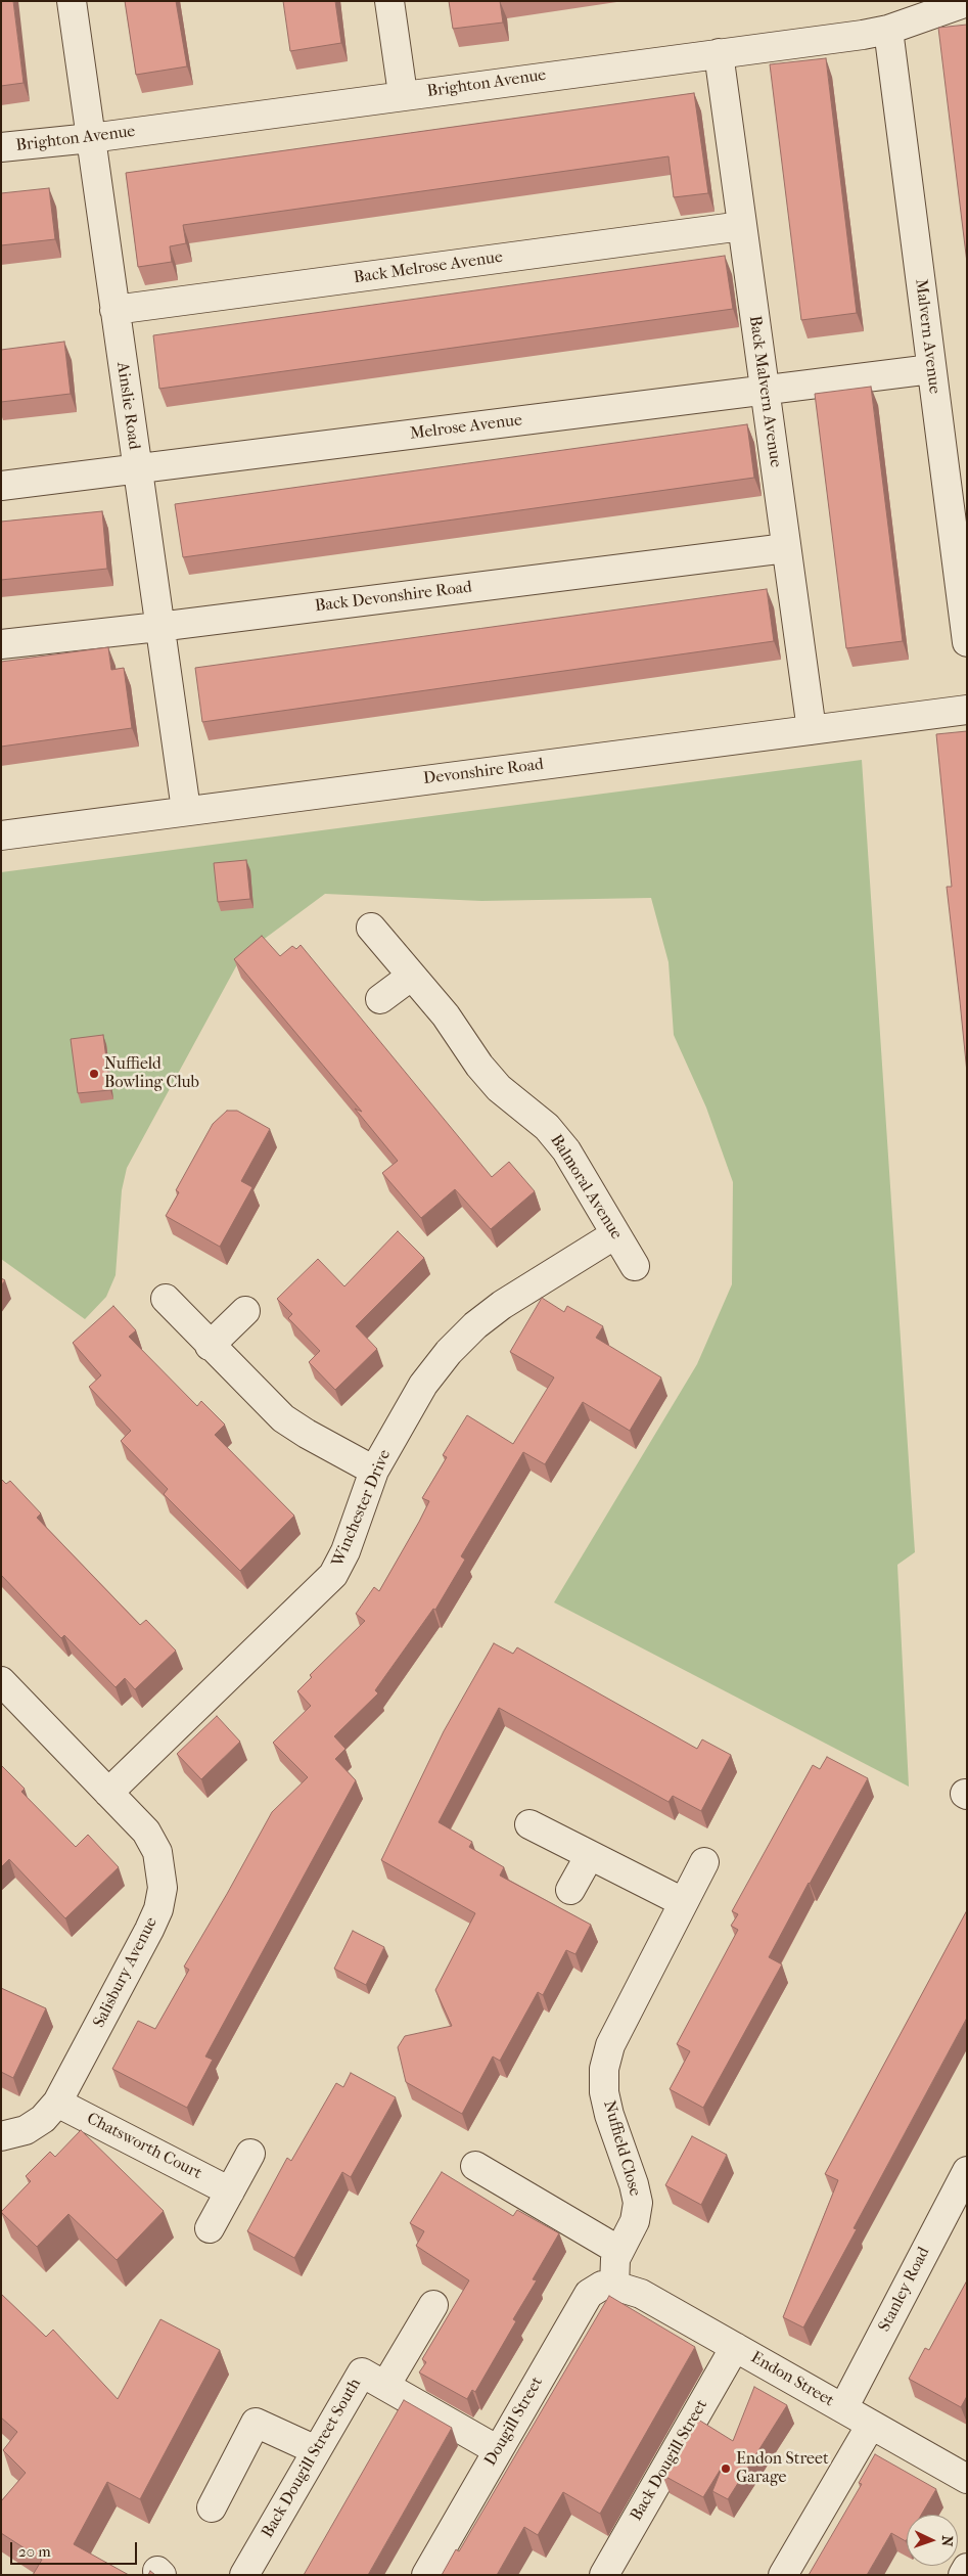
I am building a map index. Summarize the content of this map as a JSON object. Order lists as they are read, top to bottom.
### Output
{
  "streets": {
    "street": [
      "Brighton Avenue",
      "Back Melrose Avenue",
      "Malvern Avenue",
      "Back Malvern Avenue",
      "Ainslie Road",
      "Melrose Avenue",
      "Back Devonshire Road",
      "Devonshire Road",
      "Balmoral Avenue",
      "Winchester Drive",
      "Salisbury Avenue",
      "Chatsworth Court",
      "Nuffield Close",
      "Stanley Road",
      "Endon Street",
      "Dougill Street",
      "Back Dougill Street South",
      "Back Dougill Street"
    ]
  },
  "crossings": [
    ["Brighton Avenue", "Malvern Avenue"],
    ["Brighton Avenue", "Back Malvern Avenue"],
    ["Brighton Avenue", "Ainslie Road"],
    ["Back Melrose Avenue", "Back Malvern Avenue"],
    ["Back Melrose Avenue", "Ainslie Road"],
    ["Malvern Avenue", "Melrose Avenue"],
    ["Back Malvern Avenue", "Melrose Avenue"],
    ["Back Malvern Avenue", "Back Devonshire Road"],
    ["Back Malvern Avenue", "Devonshire Road"],
    ["Ainslie Road", "Melrose Avenue"],
    ["Ainslie Road", "Back Devonshire Road"],
    ["Ainslie Road", "Devonshire Road"],
    ["Balmoral Avenue", "Winchester Drive"],
    ["Winchester Drive", "Salisbury Avenue"],
    ["Salisbury Avenue", "Chatsworth Court"],
    ["Nuffield Close", "Endon Street"],
    ["Nuffield Close", "Dougill Street"],
    ["Stanley Road", "Endon Street"],
    ["Endon Street", "Dougill Street"],
    ["Endon Street", "Back Dougill Street"],
    ["Dougill Street", "Back Dougill Street South"]
  ],
  "places": ["Nuffield Bowling Club", "Endon Street Garage"],
  "scale_bar": "20 m",
  "north": "right"
}
